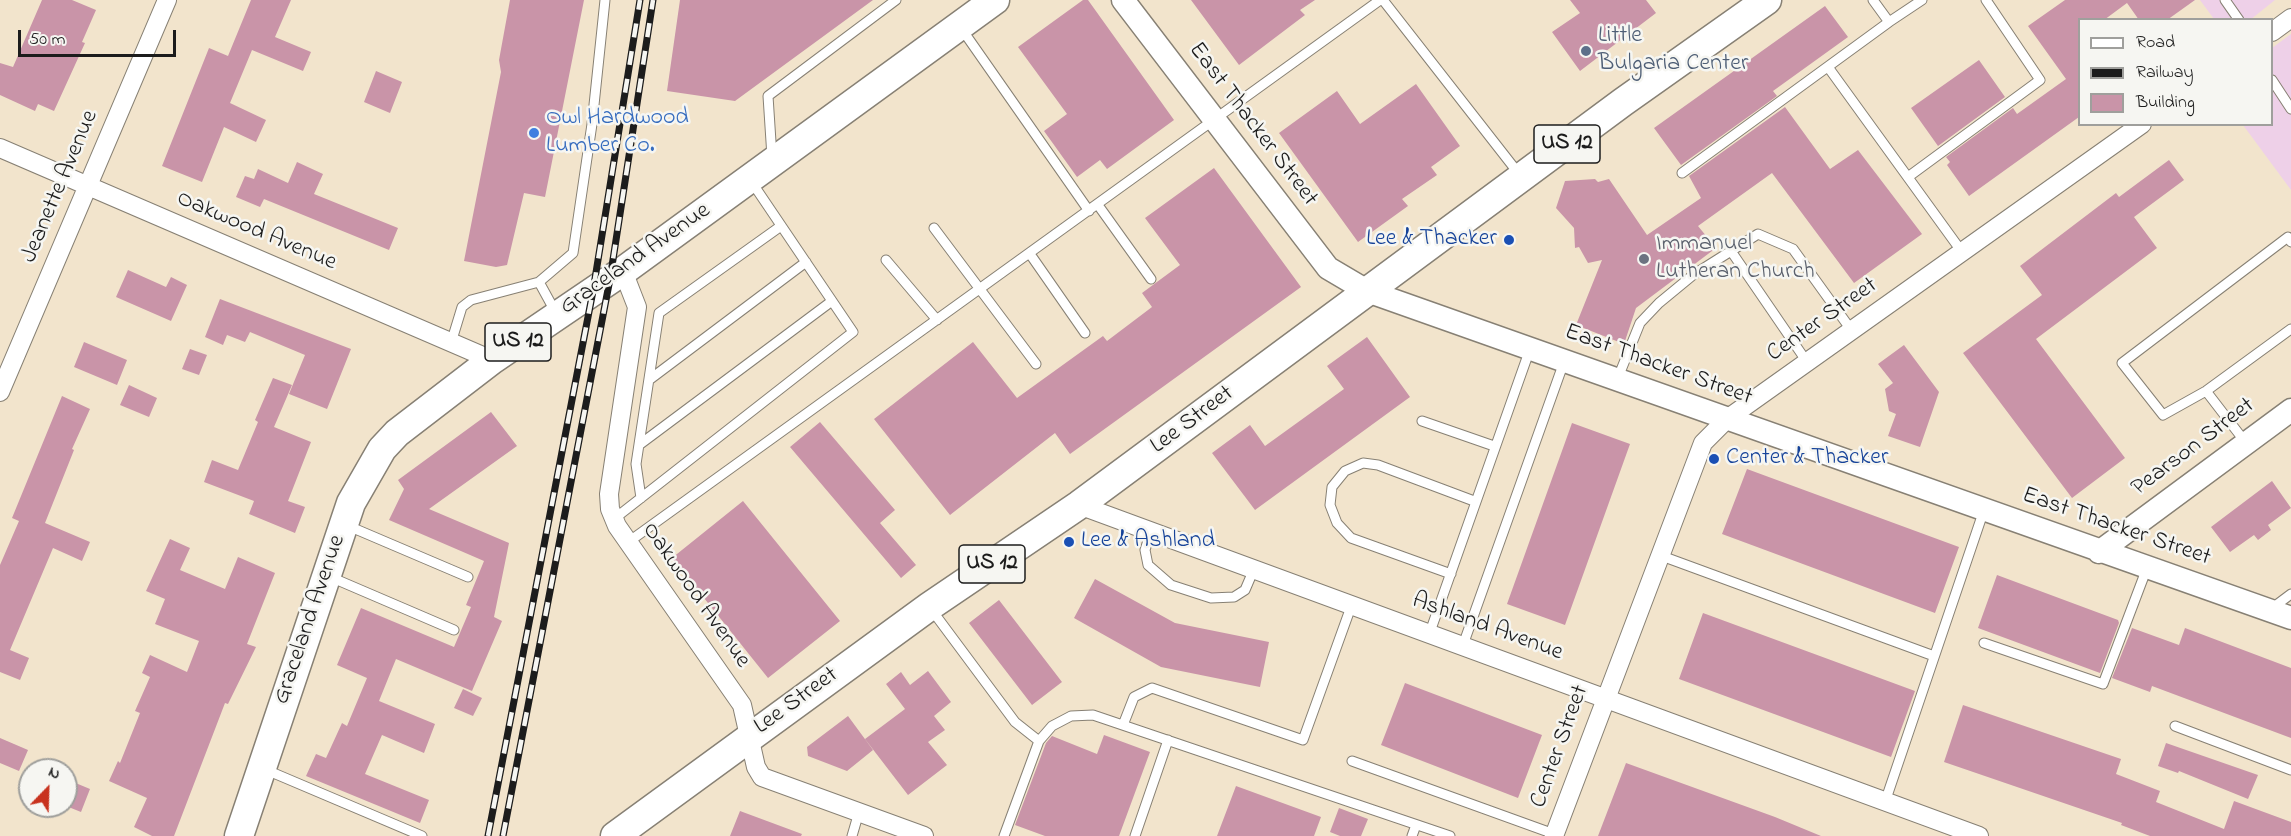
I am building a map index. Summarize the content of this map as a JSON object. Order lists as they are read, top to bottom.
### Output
{
  "streets": {
    "main road": ["US 12", "Graceland Avenue", "Lee Street"],
    "street": [
      "East Thacker Street",
      "Jeanette Avenue",
      "Oakwood Avenue",
      "Center Street",
      "Pearson Street",
      "Ashland Avenue"
    ]
  },
  "crossings": [
    ["East Thacker Street", "Center Street"],
    ["East Thacker Street", "Lee Street"],
    ["East Thacker Street", "Pearson Street"],
    ["Jeanette Avenue", "Oakwood Avenue"],
    ["Oakwood Avenue", "Graceland Avenue"],
    ["Oakwood Avenue", "Lee Street"],
    ["Center Street", "Ashland Avenue"],
    ["Lee Street", "Ashland Avenue"]
  ],
  "places": [
    "Little Bulgaria Center",
    "Owl Hardwood Lumber Co.",
    "Lee & Thacker",
    "Immanuel Lutheran Church",
    "Center & Thacker",
    "Lee & Ashland"
  ],
  "legend": ["Road", "Railway", "Building"],
  "scale_bar": "50 m",
  "north": "top right"
}
